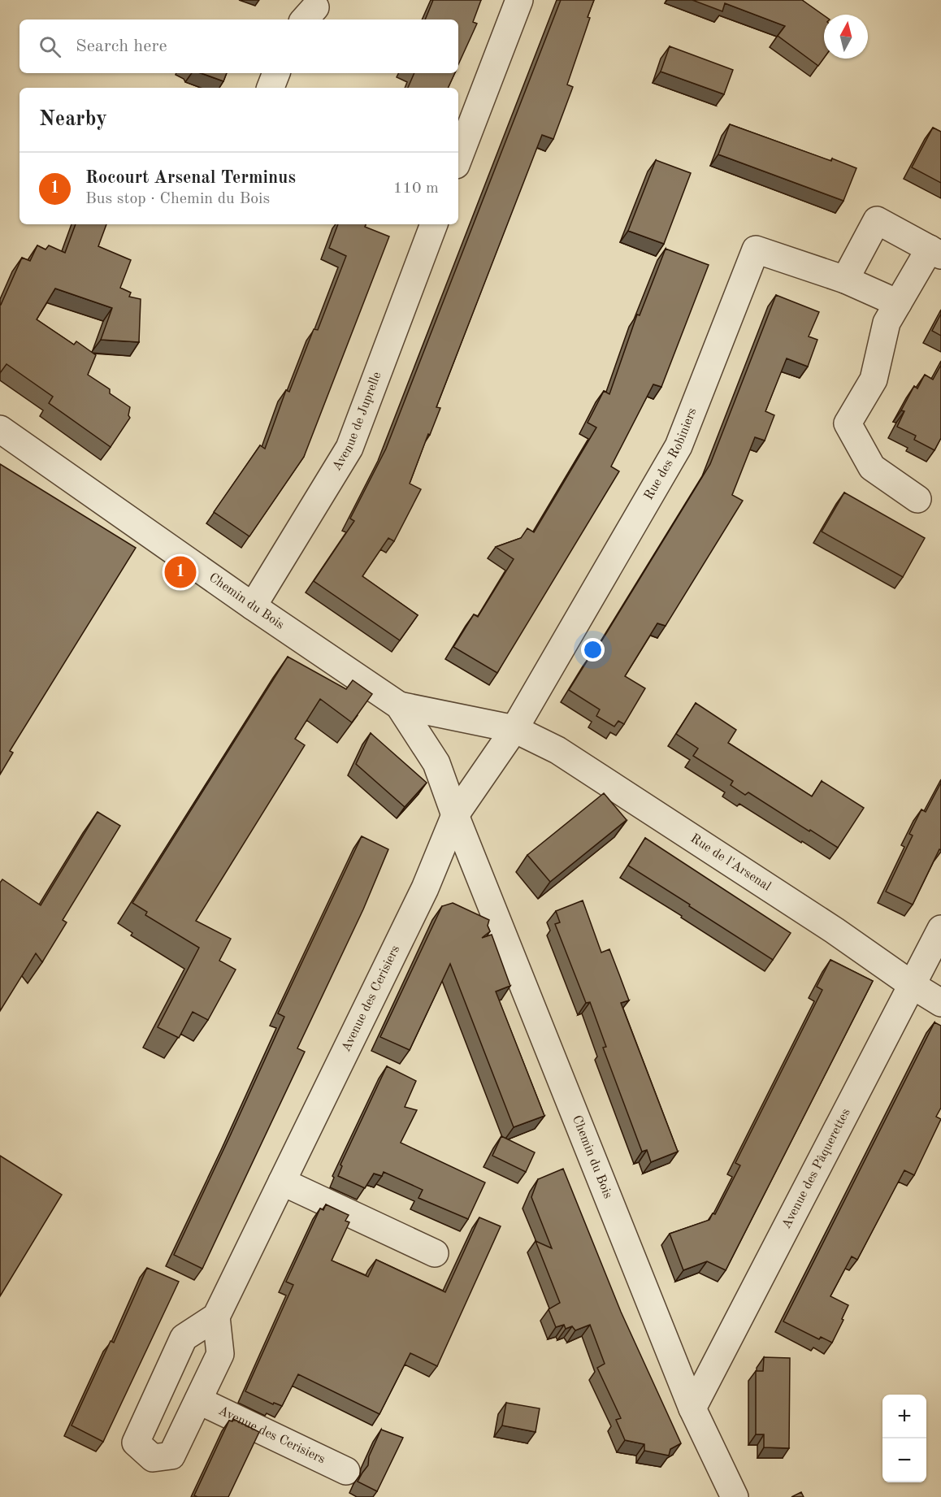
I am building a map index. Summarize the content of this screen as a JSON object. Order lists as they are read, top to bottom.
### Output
{
  "streets": {
    "street": [
      "Avenue de Juprelle",
      "Rue des Robiniers",
      "Chemin du Bois",
      "Rue de l'Arsenal",
      "Avenue des Cerisiers",
      "Avenue des Pâquerettes"
    ]
  },
  "crossings": [
    ["Avenue de Juprelle", "Chemin du Bois"],
    ["Rue des Robiniers", "Chemin du Bois"],
    ["Rue des Robiniers", "Rue de l'Arsenal"],
    ["Chemin du Bois", "Rue de l'Arsenal"],
    ["Chemin du Bois", "Avenue des Cerisiers"],
    ["Chemin du Bois", "Avenue des Pâquerettes"],
    ["Rue de l'Arsenal", "Avenue des Pâquerettes"]
  ],
  "north": "top",
  "page": {
    "search": "Search here",
    "heading": "Nearby",
    "list": [
      {
        "mark": "1",
        "name": "Rocourt Arsenal Terminus",
        "note": "Bus stop · Chemin du Bois",
        "value": "110 m"
      }
    ],
    "pins": "1",
    "map_buttons": ["+", "−"]
  }
}
